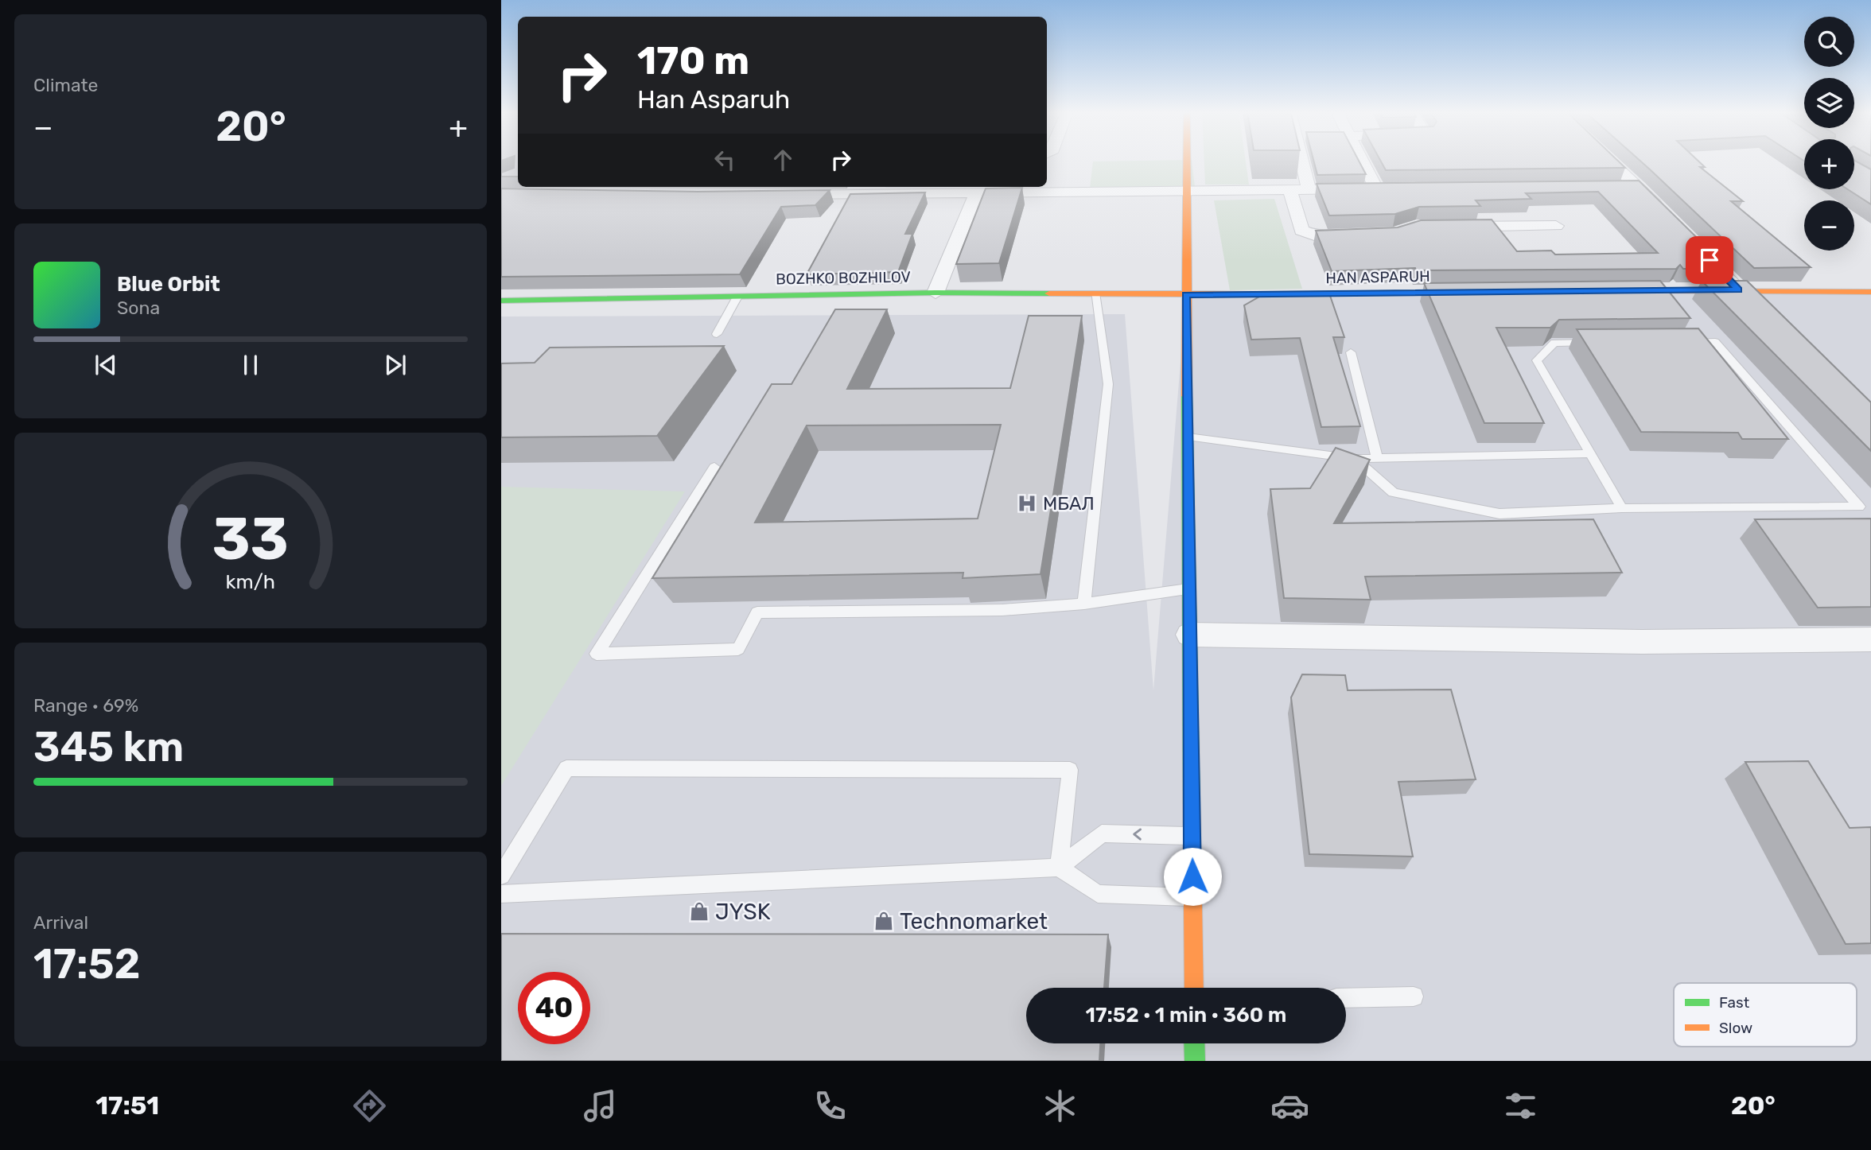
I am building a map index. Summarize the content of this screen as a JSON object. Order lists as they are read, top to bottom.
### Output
{
  "streets": {
    "street": ["HAN ASPARUH", "BOZHKO BOZHILOV"]
  },
  "crossings": [
    ["HAN ASPARUH", "BOZHKO BOZHILOV"]
  ],
  "places": {
    "hospital": ["МБАЛ"],
    "shop": ["JYSK", "Technomarket"]
  },
  "legend": ["Fast", "Slow"],
  "page": {
    "tile": [
      "Climate",
      ["Range · 69%", "345 km"],
      ["Arrival", "17:52"]
    ],
    "map_buttons": ["+", "−"],
    "turn": ["170 m", "Han Asparuh"],
    "heat": ["−", "20°", "+"],
    "song": ["Blue Orbit", "Sona"],
    "limit": "40",
    "trip": "17:52 · 1 min · 360 m",
    "tabs": ["17:51", "20°"],
    "gauge": ["33", "km/h"]
  }
}
